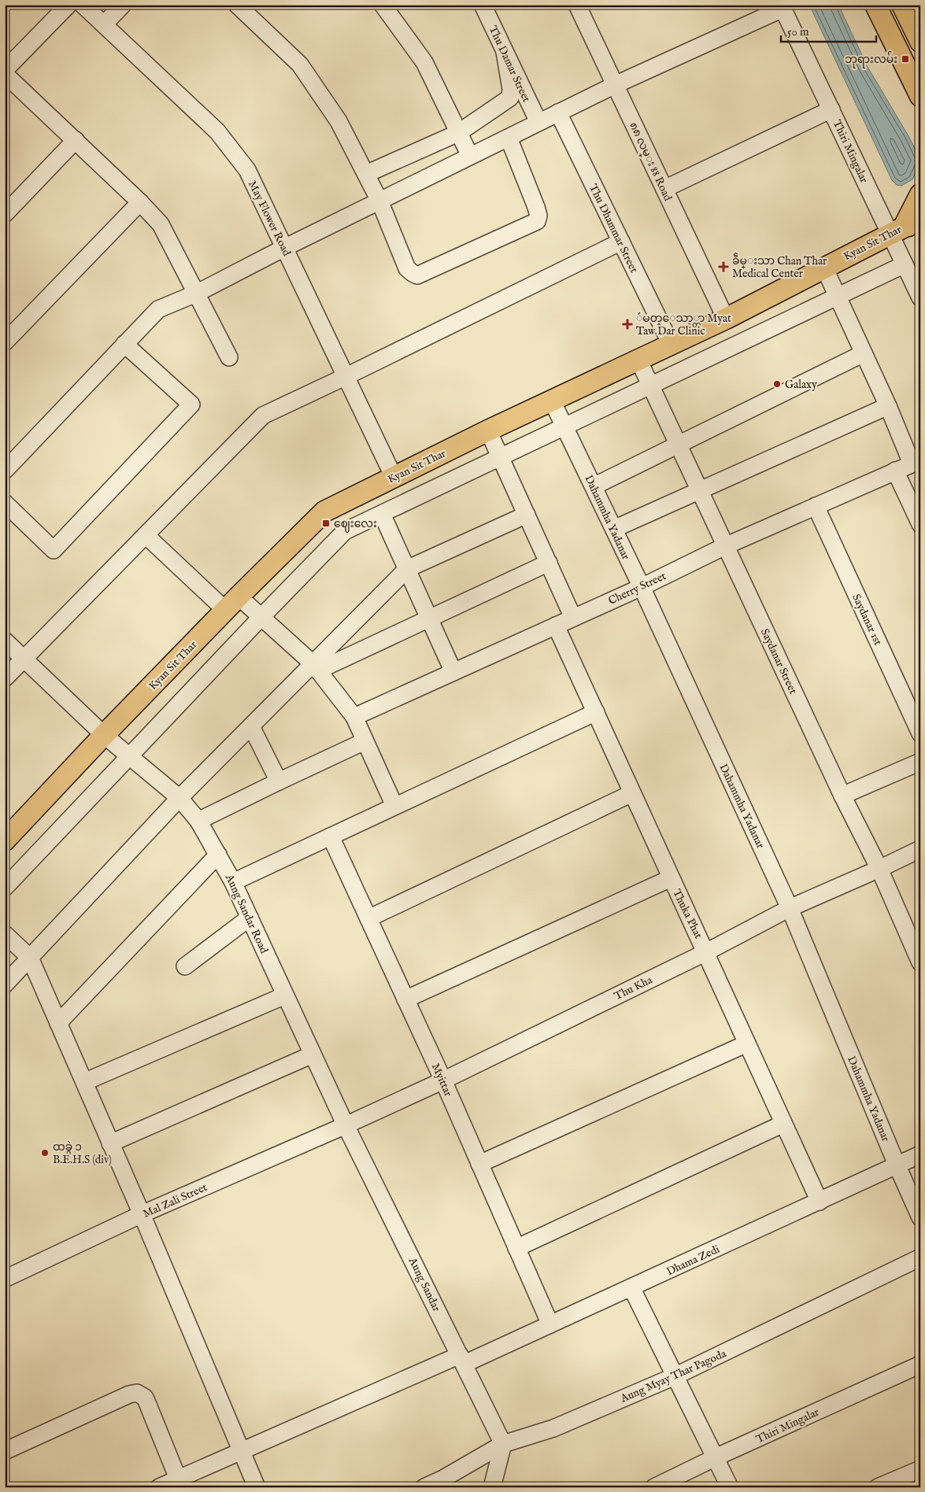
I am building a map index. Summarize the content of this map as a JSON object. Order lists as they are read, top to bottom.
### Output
{
  "streets": {
    "main road": ["Kyan Sit Thar"],
    "street": [
      "Thu Damar Street",
      "Thiri Mingalar",
      "၈၈ လမ္း 88 Road",
      "May Flower Road",
      "Thu Dhammar Street",
      "Dahammha Yadanar",
      "Cherry Street",
      "Saydanar 1st",
      "Saydanar Street",
      "Aung Sandar Road",
      "Thuka Phat",
      "Thu Kha",
      "Myittar",
      "Mal Zali Street",
      "Dhama Zedi",
      "Aung Sandar",
      "Aung Myay Thar Pagoda"
    ]
  },
  "crossings": [
    ["Thiri Mingalar", "Kyan Sit Thar"],
    ["၈၈ လမ္း 88 Road", "Kyan Sit Thar"],
    ["May Flower Road", "Kyan Sit Thar"],
    ["Thu Dhammar Street", "Kyan Sit Thar"],
    ["Kyan Sit Thar", "Dahammha Yadanar"],
    ["Kyan Sit Thar", "Saydanar Street"],
    ["Kyan Sit Thar", "Aung Sandar Road"],
    ["Dahammha Yadanar", "Cherry Street"],
    ["Dahammha Yadanar", "Thu Kha"],
    ["Dahammha Yadanar", "Dhama Zedi"],
    ["Cherry Street", "Saydanar 1st"],
    ["Cherry Street", "Saydanar Street"],
    ["Cherry Street", "Thuka Phat"],
    ["Saydanar Street", "Thu Kha"],
    ["Aung Sandar Road", "Thu Kha"],
    ["Aung Sandar Road", "Mal Zali Street"],
    ["Aung Sandar Road", "Aung Sandar"],
    ["Thuka Phat", "Thu Kha"],
    ["Thuka Phat", "Dhama Zedi"],
    ["Thu Kha", "Myittar"],
    ["Thu Kha", "Mal Zali Street"],
    ["Thu Kha", "Aung Sandar"],
    ["Myittar", "Dhama Zedi"],
    ["Mal Zali Street", "Aung Sandar"],
    ["Dhama Zedi", "Aung Sandar"],
    ["Aung Sandar", "Aung Myay Thar Pagoda"]
  ],
  "places": {
    "transit": ["ဘုရားလမ်း", "ဈေးလေး"],
    "health": ["ခဵမ္းသာ Chan Thar Medical Center", "ဴမတ္ေသာ္တာ Myat Taw Dar Clinic"],
    "other": ["Galaxy", "ထခွဲ ၁ B.E.H.S (div)"]
  },
  "scale_bar": "50 m"
}
